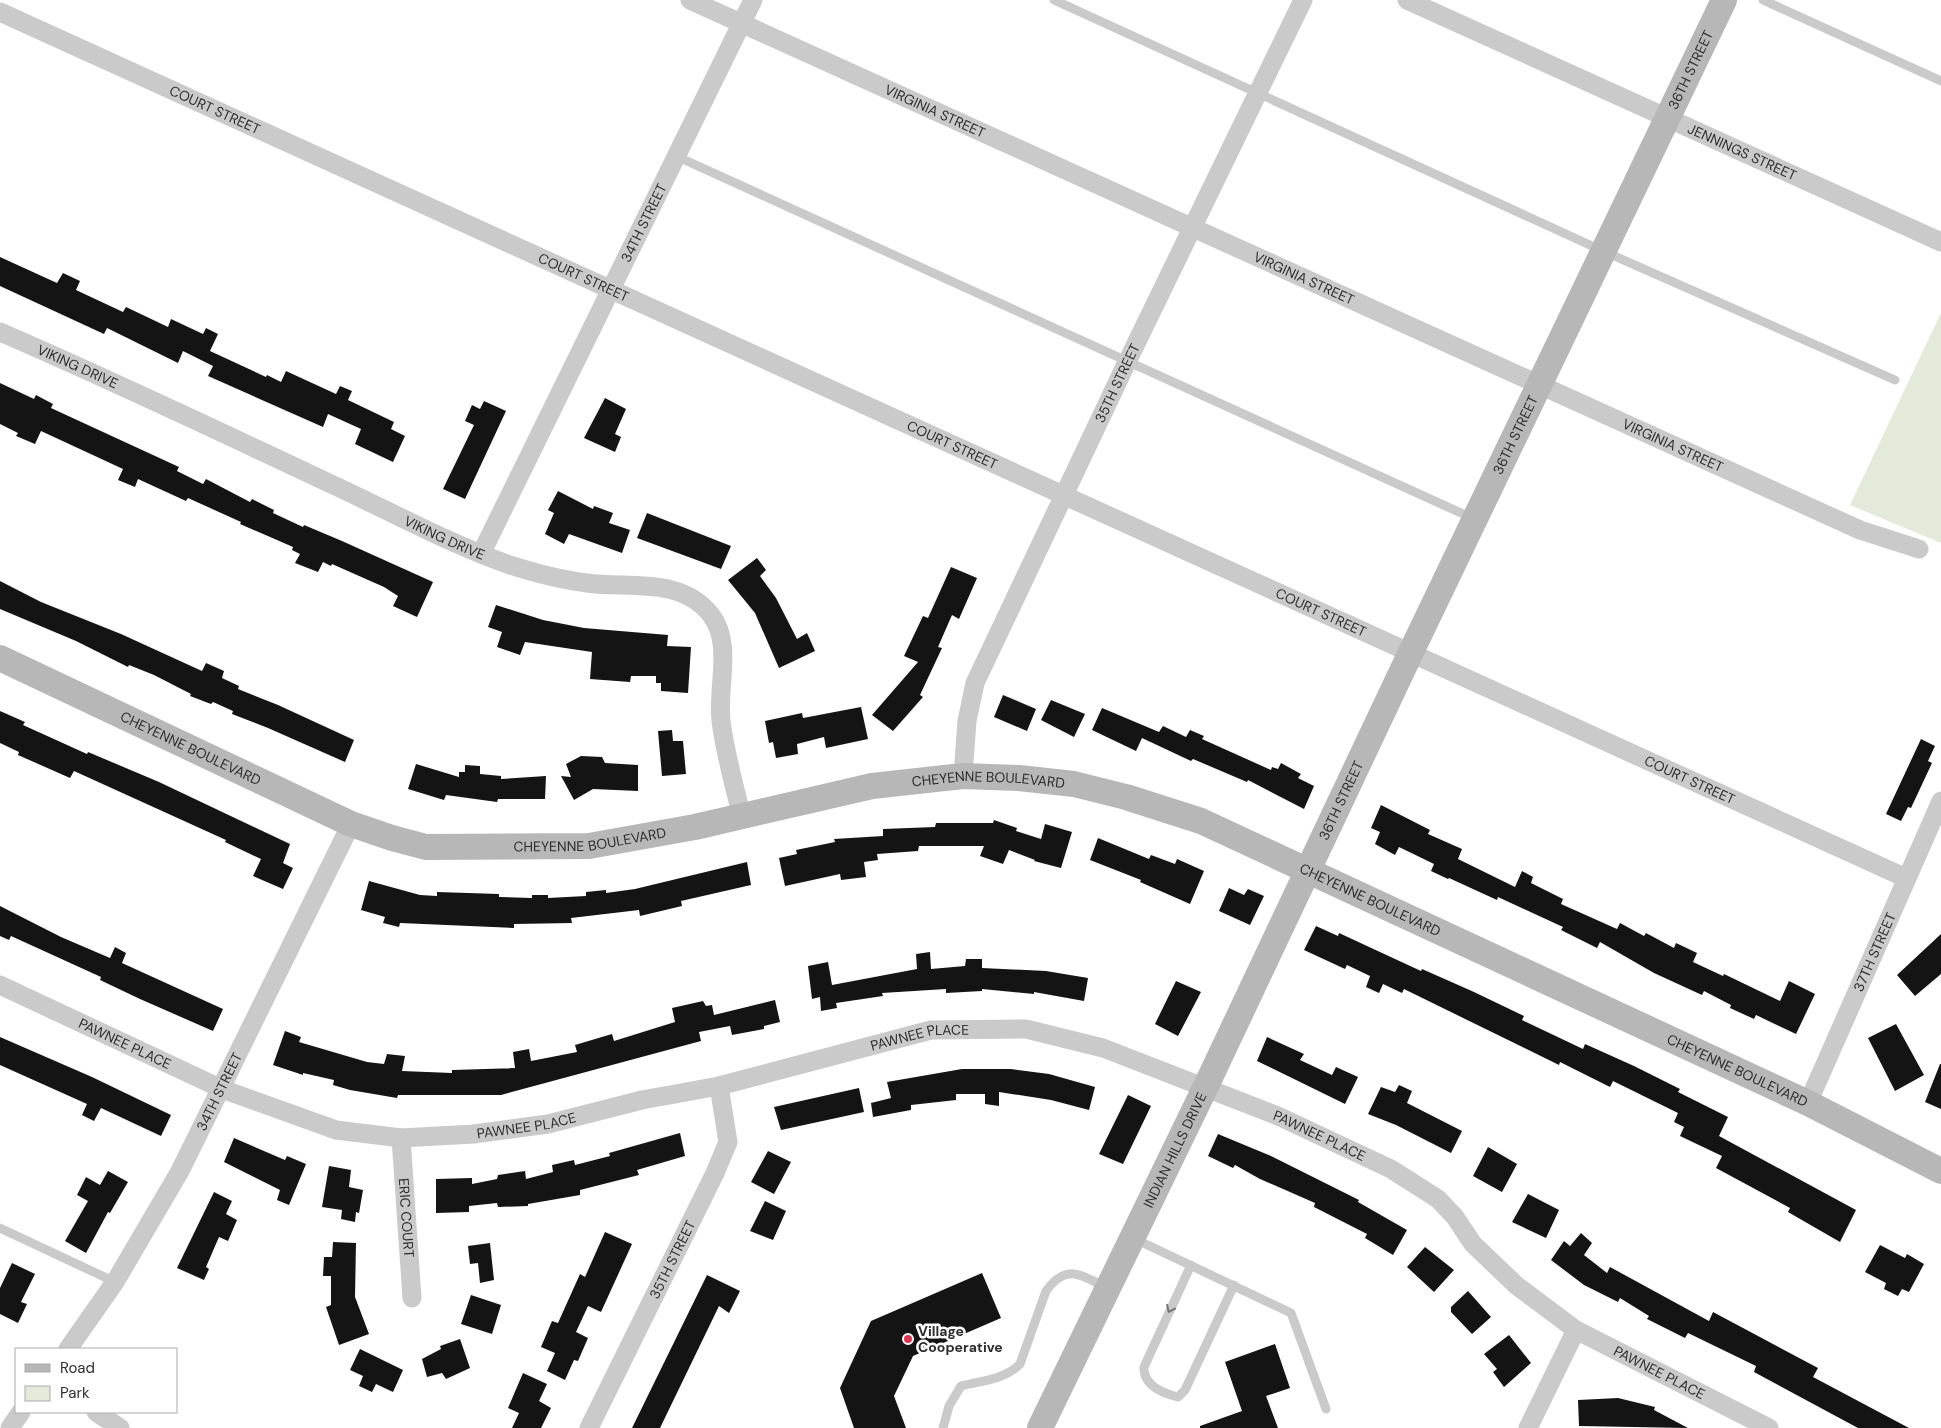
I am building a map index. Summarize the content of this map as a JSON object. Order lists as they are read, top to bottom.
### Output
{
  "streets": {
    "street": [
      "36TH STREET",
      "COURT STREET",
      "VIRGINIA STREET",
      "JENNINGS STREET",
      "34TH STREET",
      "VIKING DRIVE",
      "35TH STREET",
      "CHEYENNE BOULEVARD",
      "37TH STREET",
      "PAWNEE PLACE",
      "INDIAN HILLS DRIVE",
      "ERIC COURT"
    ]
  },
  "crossings": [
    ["36TH STREET", "COURT STREET"],
    ["36TH STREET", "VIRGINIA STREET"],
    ["36TH STREET", "JENNINGS STREET"],
    ["36TH STREET", "CHEYENNE BOULEVARD"],
    ["36TH STREET", "INDIAN HILLS DRIVE"],
    ["COURT STREET", "34TH STREET"],
    ["COURT STREET", "35TH STREET"],
    ["COURT STREET", "37TH STREET"],
    ["VIRGINIA STREET", "34TH STREET"],
    ["VIRGINIA STREET", "35TH STREET"],
    ["34TH STREET", "VIKING DRIVE"],
    ["34TH STREET", "CHEYENNE BOULEVARD"],
    ["34TH STREET", "PAWNEE PLACE"],
    ["VIKING DRIVE", "CHEYENNE BOULEVARD"],
    ["35TH STREET", "CHEYENNE BOULEVARD"],
    ["35TH STREET", "PAWNEE PLACE"],
    ["CHEYENNE BOULEVARD", "37TH STREET"],
    ["CHEYENNE BOULEVARD", "INDIAN HILLS DRIVE"],
    ["PAWNEE PLACE", "INDIAN HILLS DRIVE"],
    ["PAWNEE PLACE", "ERIC COURT"]
  ],
  "places": ["Village Cooperative"],
  "legend": ["Road", "Park"]
}
